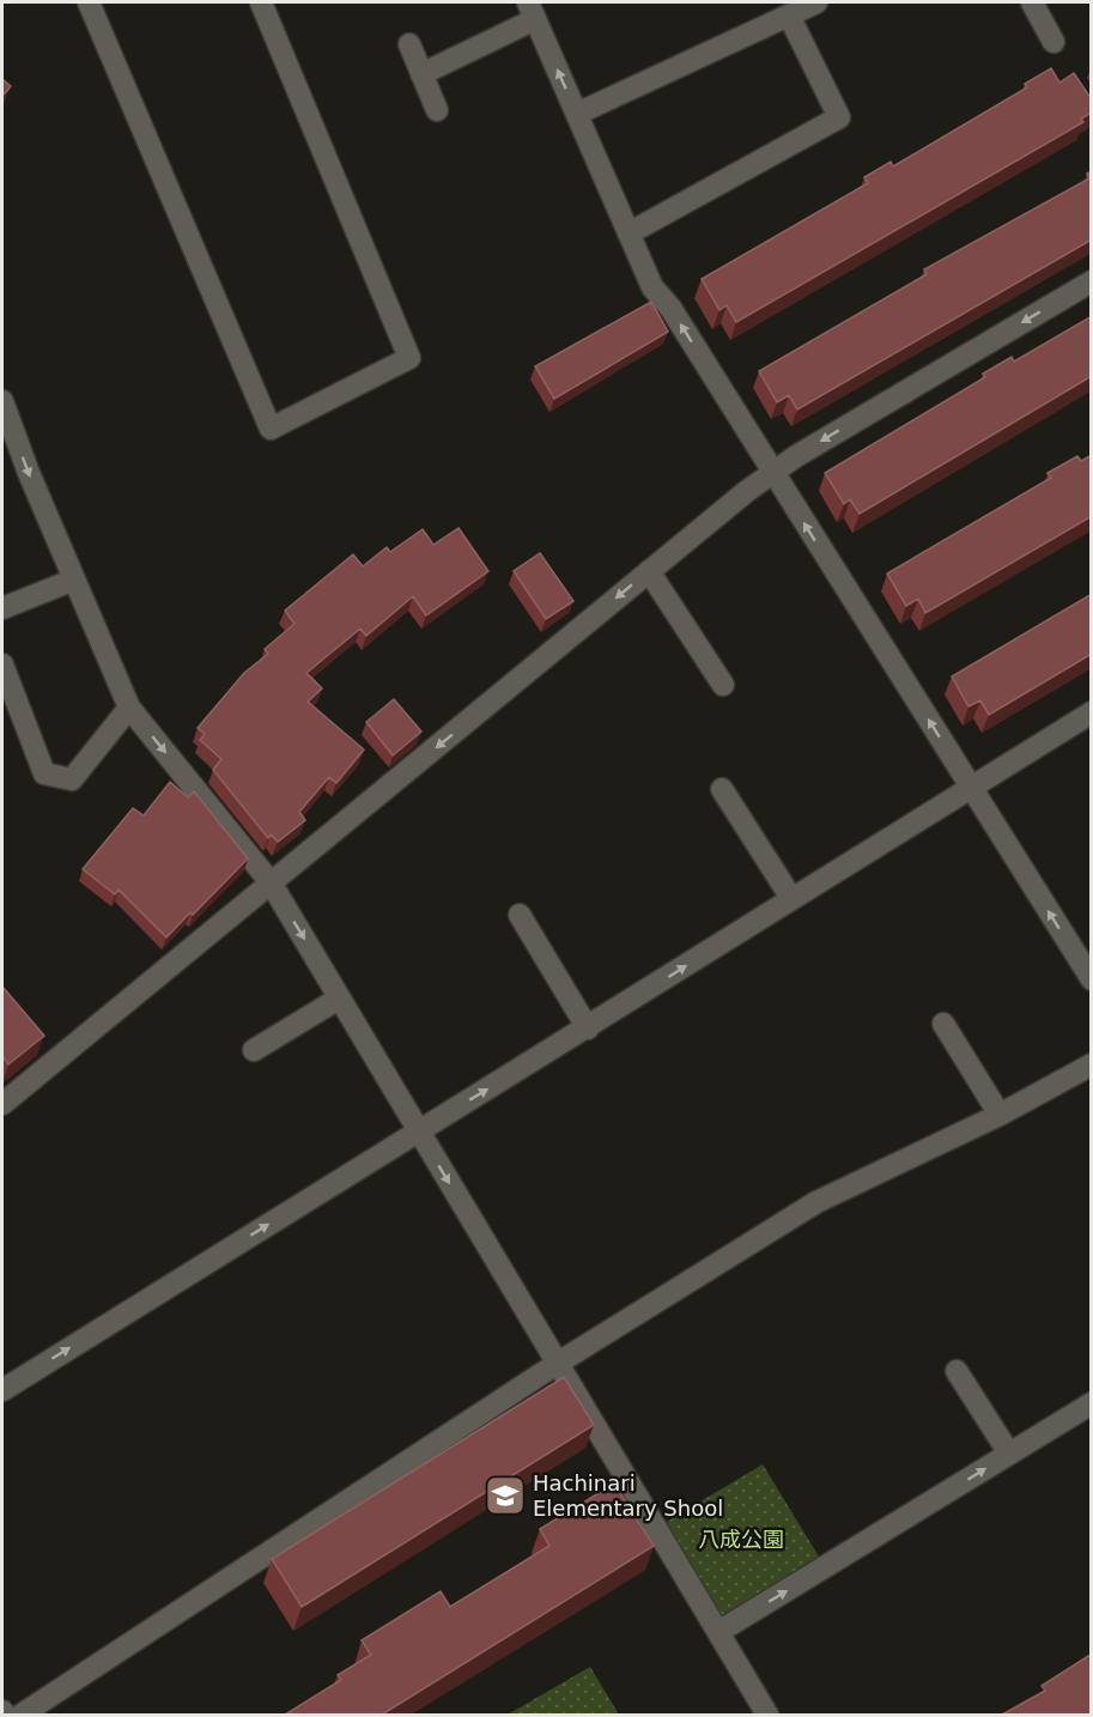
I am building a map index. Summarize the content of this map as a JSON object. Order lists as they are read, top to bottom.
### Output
{
  "parks": ["八成公園"],
  "places": {
    "school or university": ["Hachinari Elementary Shool"]
  }
}
